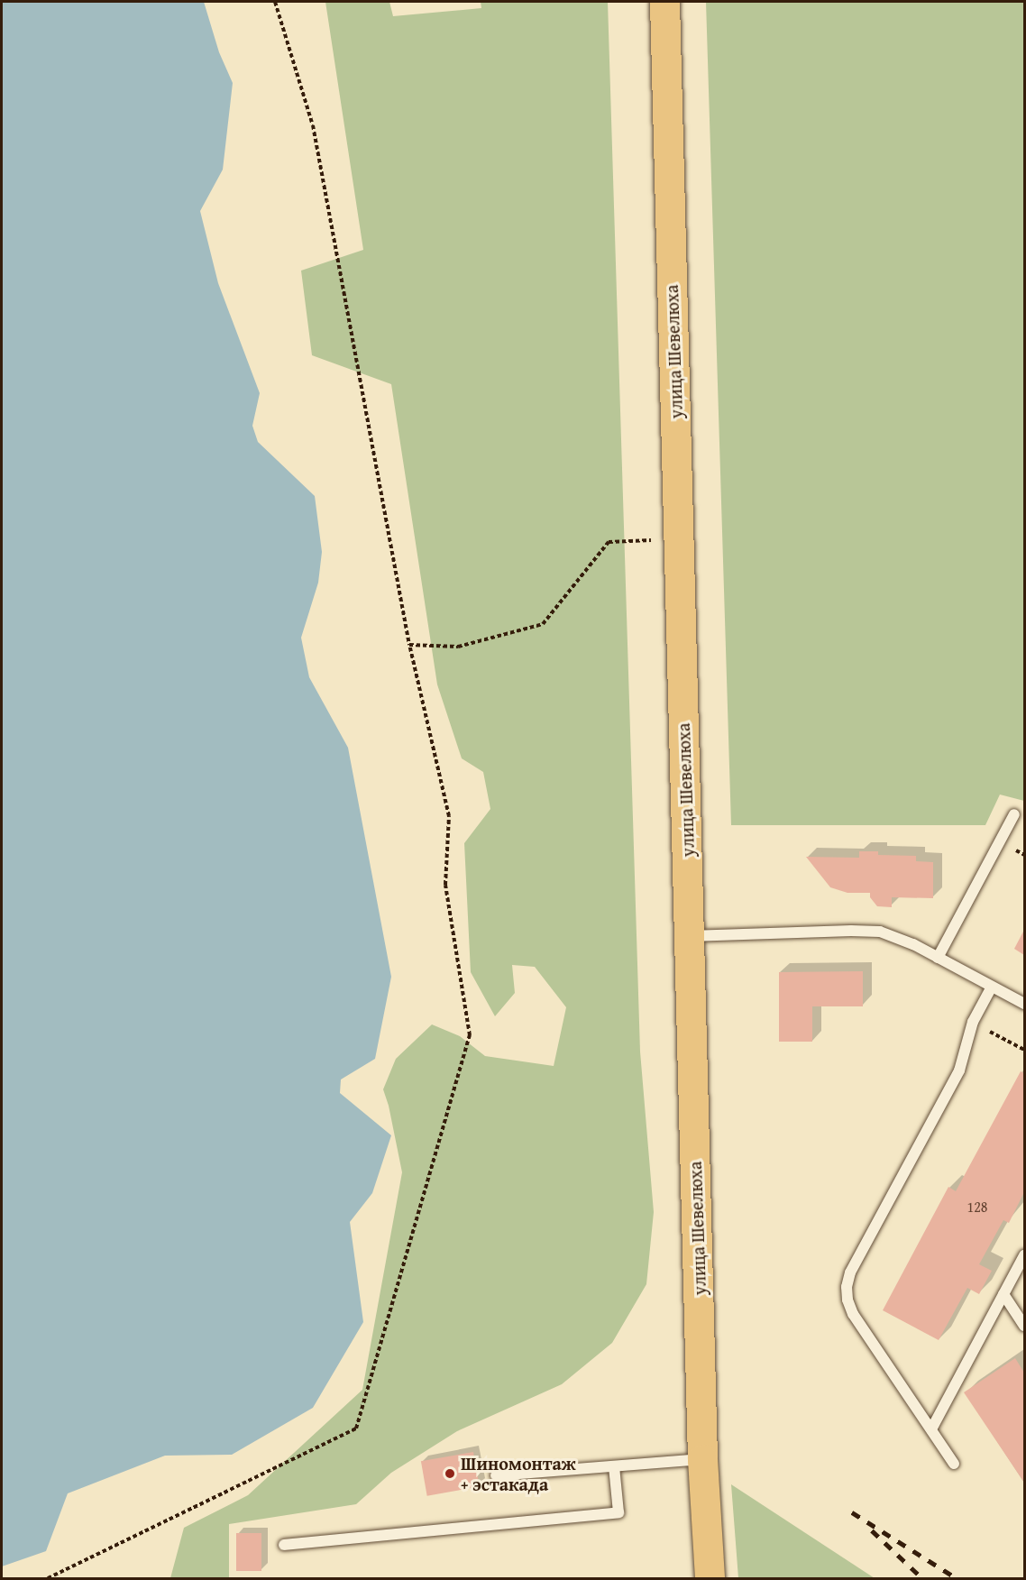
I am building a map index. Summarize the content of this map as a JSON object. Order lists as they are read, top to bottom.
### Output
{
  "streets": {
    "main road": ["улица Шевелюха"]
  },
  "places": ["Шиномонтаж + эстакада"],
  "house_numbers": ["128"]
}
